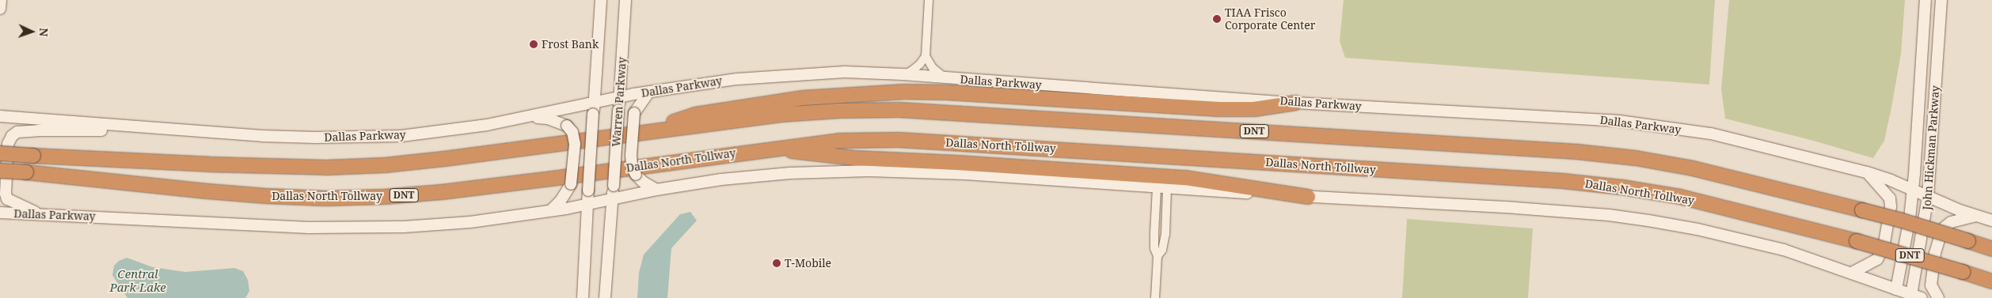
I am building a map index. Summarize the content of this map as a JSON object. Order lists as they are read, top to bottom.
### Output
{
  "streets": {
    "highway": ["DNT", "Dallas North Tollway"],
    "main road": ["Dallas Parkway", "Warren Parkway", "John Hickman Parkway"]
  },
  "crossings": [
    ["Dallas Parkway", "Warren Parkway"],
    ["Dallas Parkway", "John Hickman Parkway"]
  ],
  "water": ["Central Park Lake"],
  "places": ["TIAA Frisco Corporate Center", "Frost Bank", "T-Mobile"],
  "north": "right"
}
